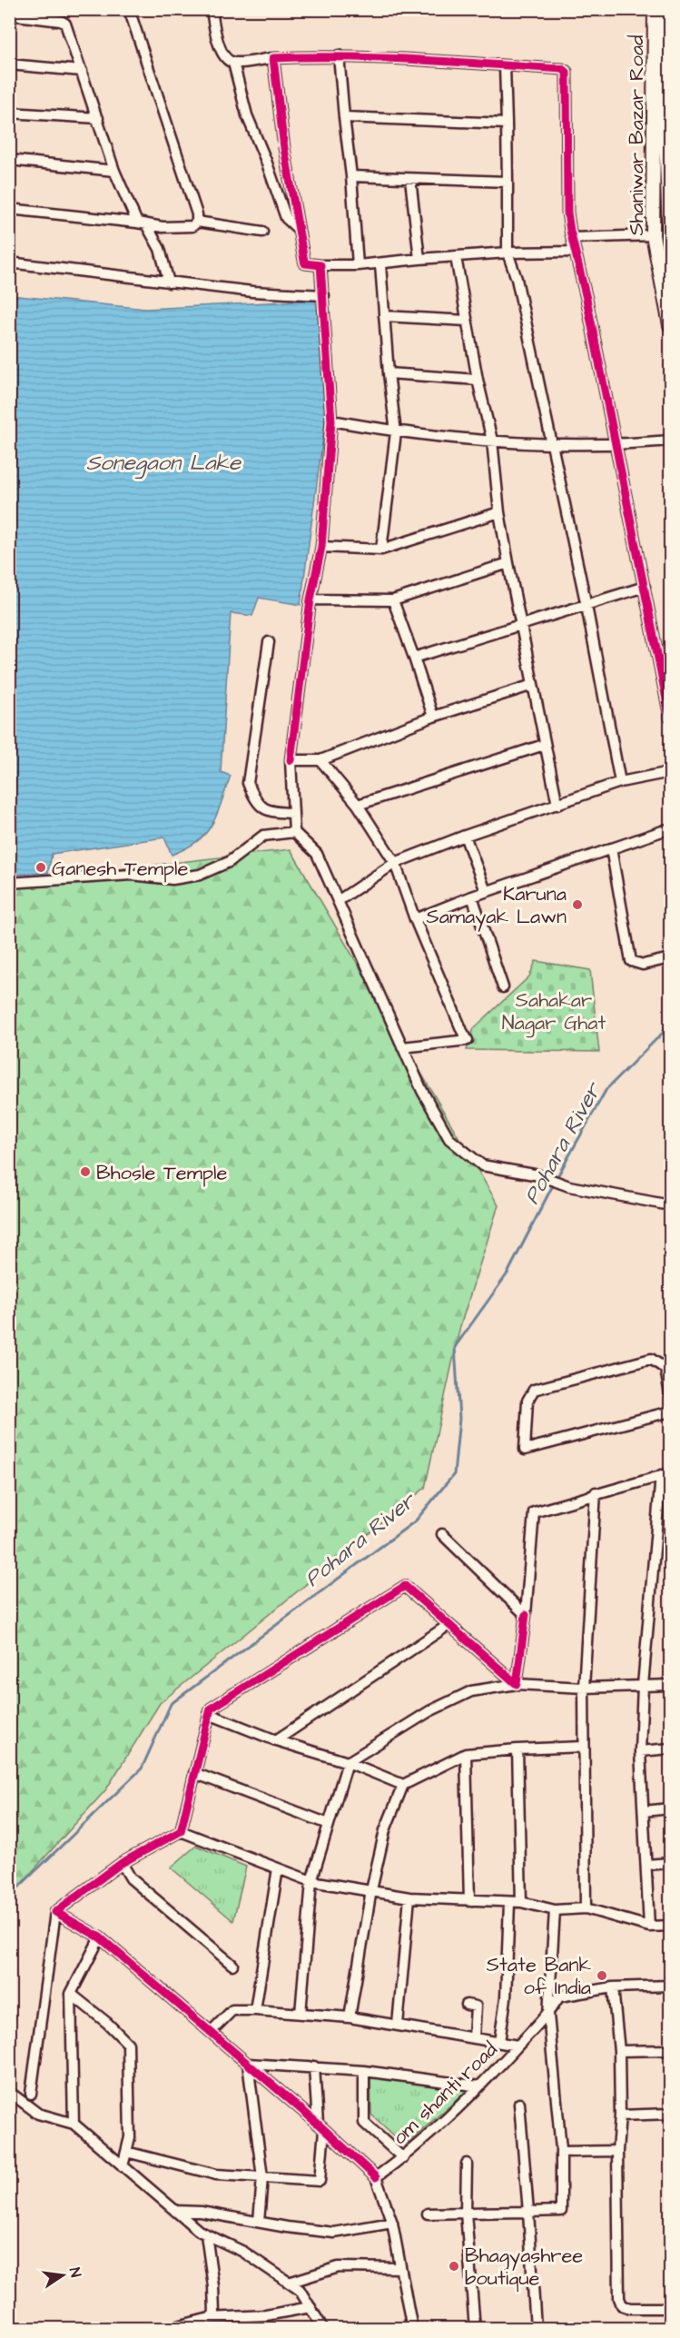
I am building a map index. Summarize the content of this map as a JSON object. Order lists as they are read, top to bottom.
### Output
{
  "streets": {
    "main road": ["Shaniwar Bazar Road"],
    "street": ["om shanti road"]
  },
  "water": ["Sonegaon Lake", "Pohara River"],
  "parks": ["Sahakar Nagar Ghat"],
  "places": [
    "Ganesh Temple",
    "Karuna Samayak Lawn",
    "Bhosle Temple",
    "State Bank of India",
    "Bhagyashree boutique"
  ],
  "north": "right"
}
